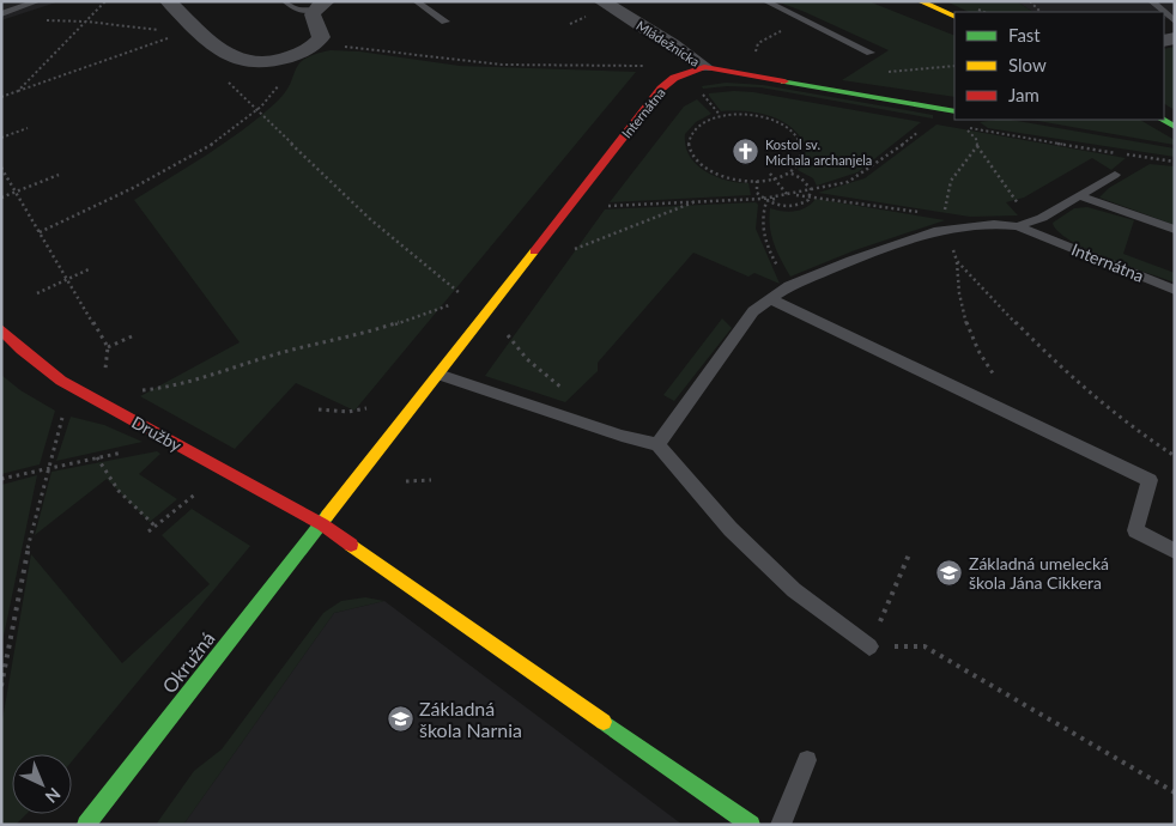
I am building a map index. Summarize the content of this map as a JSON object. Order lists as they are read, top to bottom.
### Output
{
  "streets": {
    "street": [
      "Mládežnícka",
      "Internátna",
      "Družby",
      "Okružná"
    ]
  },
  "crossings": [
    ["Mládežnícka", "Internátna"],
    ["Internátna", "Družby"],
    ["Internátna", "Okružná"],
    ["Družby", "Okružná"]
  ],
  "places": {
    "church": ["Kostol sv. Michala archanjela"],
    "school or university": ["Základná umelecká škola Jána Cikkera", "Základná škola Narnia"]
  },
  "legend": ["Fast", "Slow", "Jam"],
  "north": "bottom right"
}
